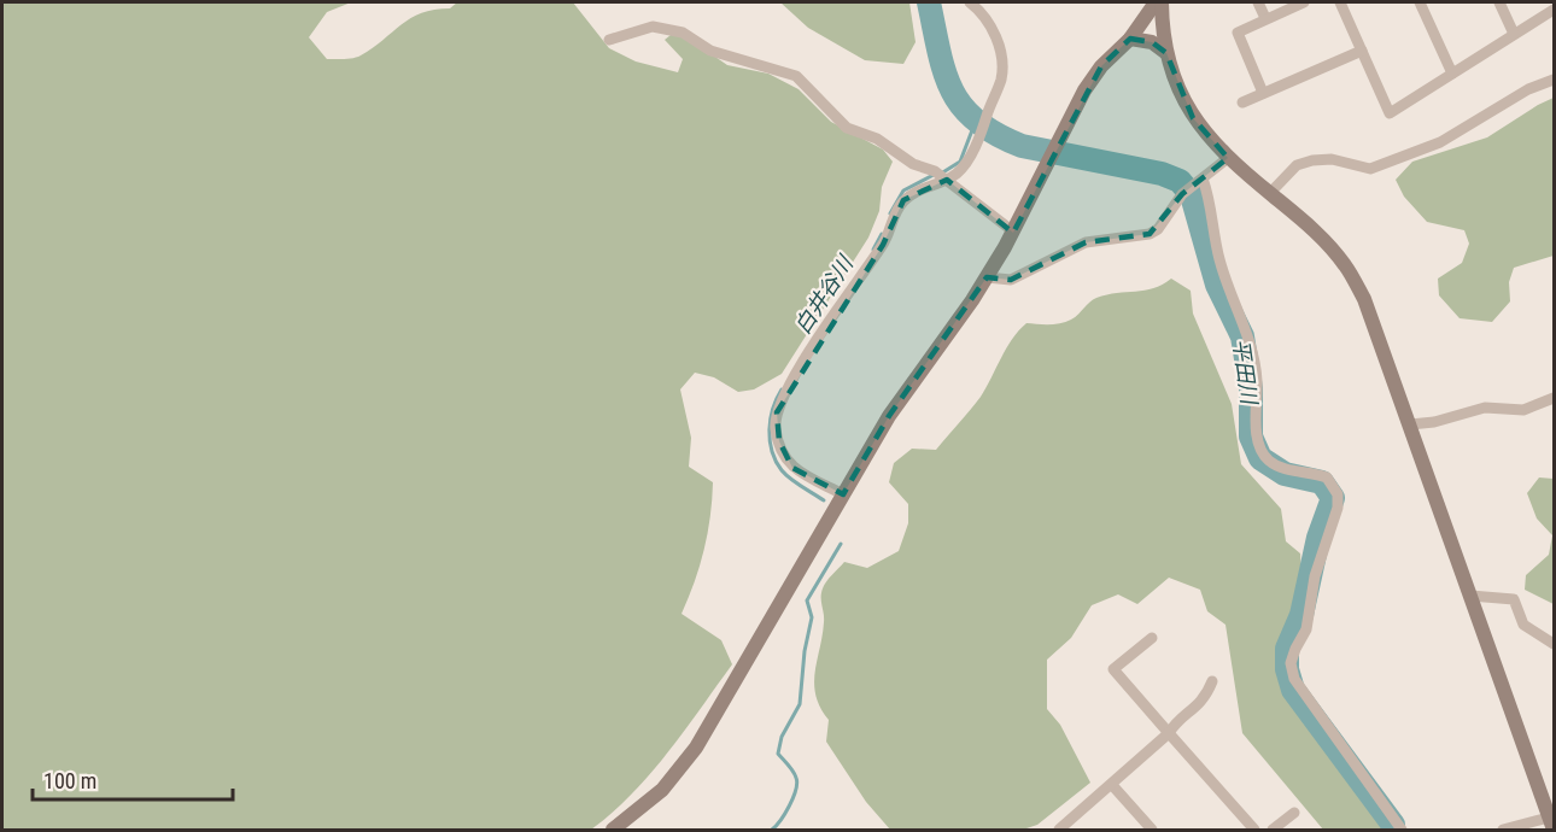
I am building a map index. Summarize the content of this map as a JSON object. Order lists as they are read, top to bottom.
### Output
{
  "water": ["白井谷川", "平田川"],
  "scale_bar": "100 m"
}
